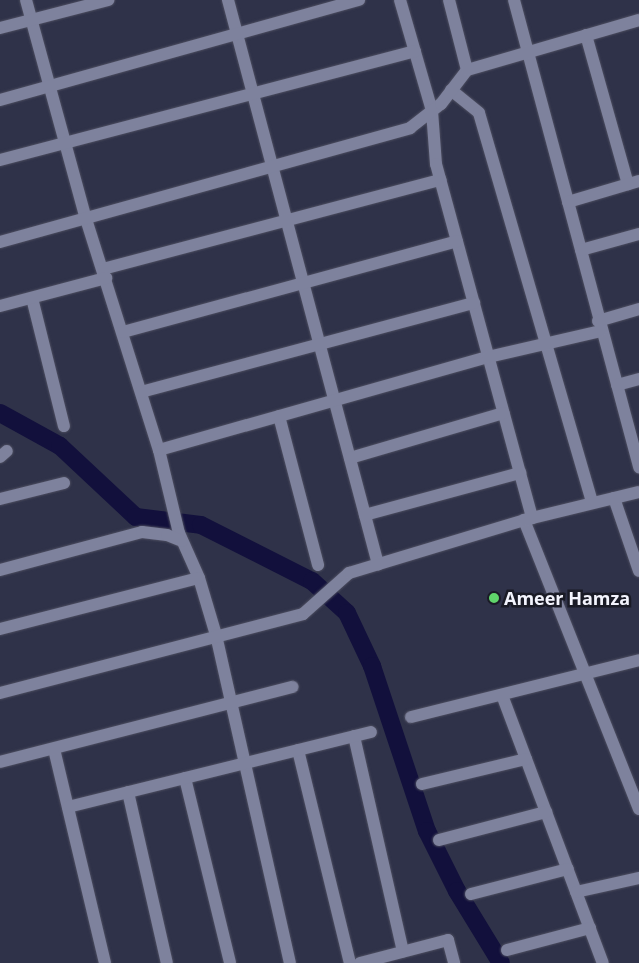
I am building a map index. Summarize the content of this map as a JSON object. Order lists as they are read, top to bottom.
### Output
{
  "places": ["Ameer Hamza"]
}
